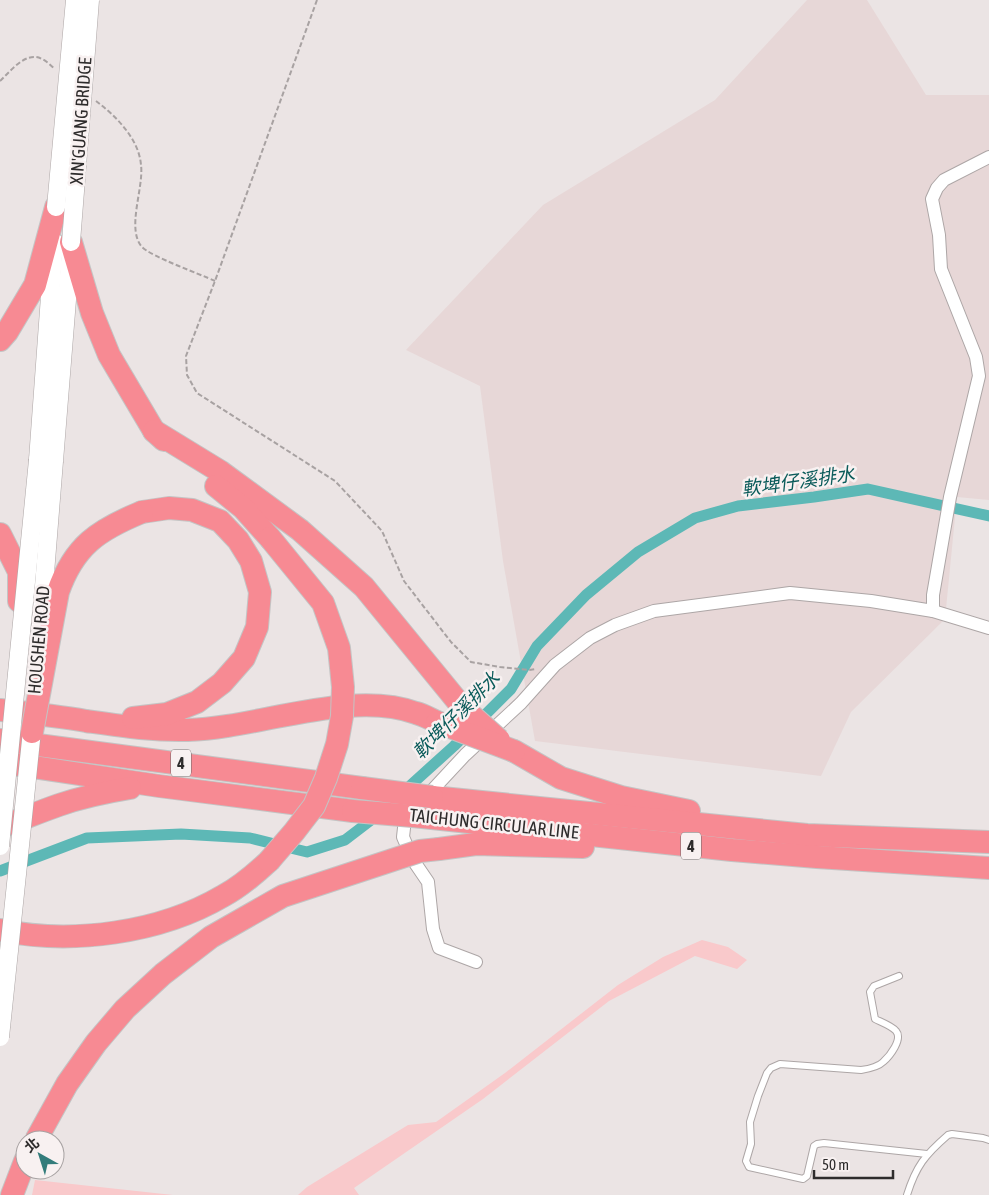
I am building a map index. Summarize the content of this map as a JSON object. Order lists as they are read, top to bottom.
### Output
{
  "streets": {
    "highway": ["4", "TAICHUNG CIRCULAR LINE"],
    "street": ["XIN'GUANG BRIDGE", "HOUSHEN ROAD"]
  },
  "crossings": [
    ["XIN'GUANG BRIDGE", "HOUSHEN ROAD"]
  ],
  "water": ["軟埤仔溪排水"],
  "scale_bar": "50 m",
  "north": "top left"
}
